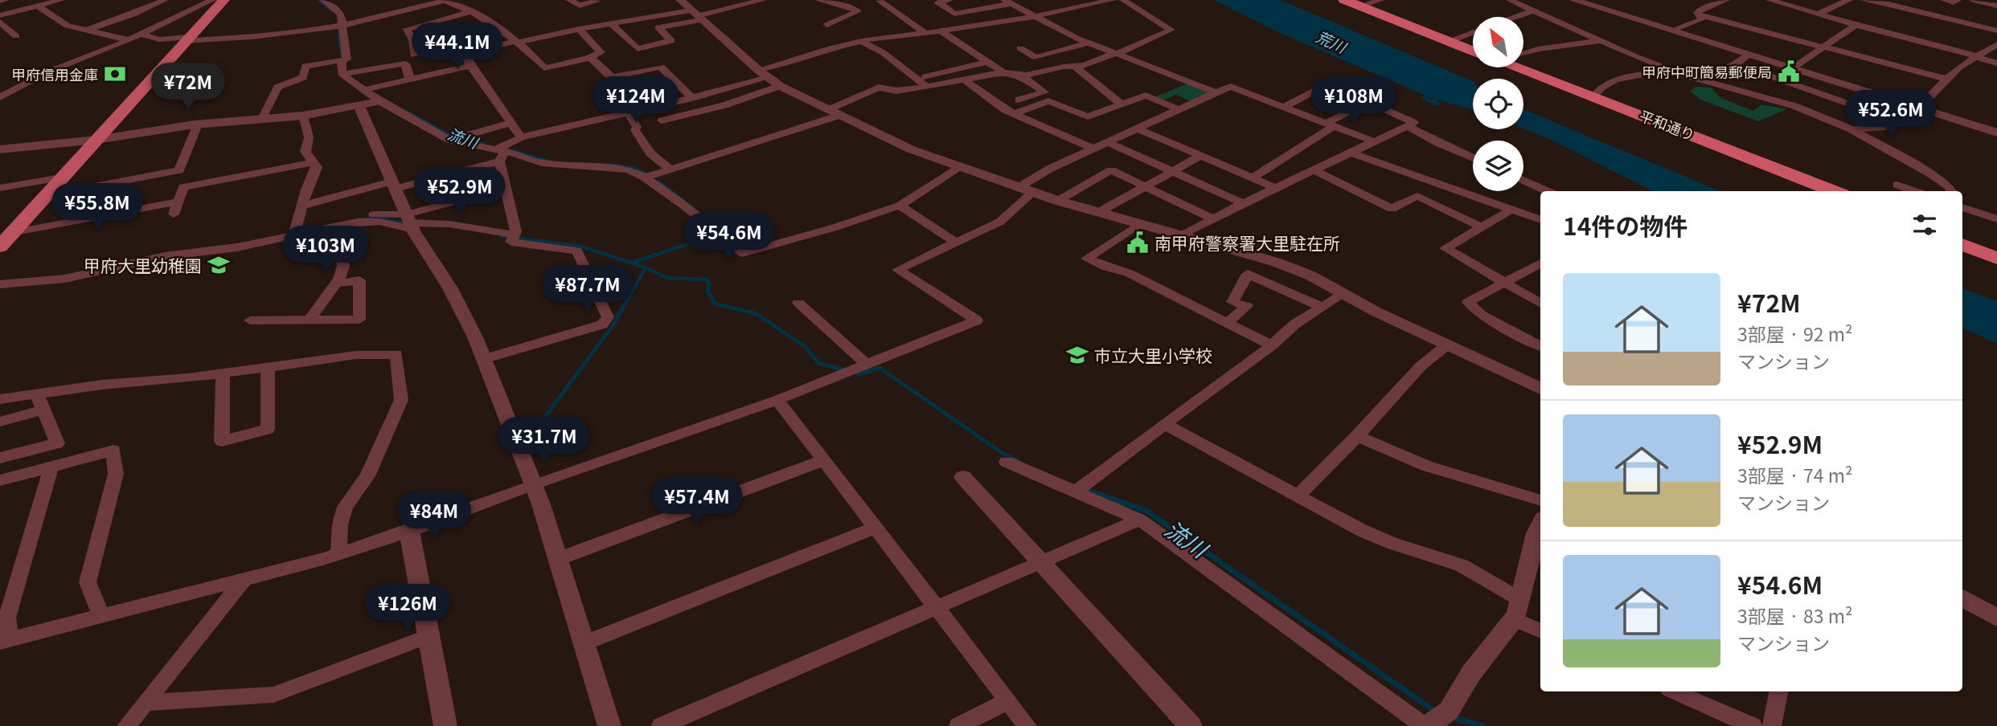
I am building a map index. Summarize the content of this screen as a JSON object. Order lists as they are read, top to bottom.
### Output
{
  "streets": {
    "highway": ["平和通り"]
  },
  "water": ["荒川", "流川"],
  "places": {
    "public building": ["甲府中町簡易郵便局", "南甲府警察署大里駐在所"],
    "bank": ["甲府信用金庫"],
    "school or university": ["甲府大里幼稚園", "市立大里小学校"]
  },
  "north": "top left",
  "page": {
    "price": [
      "¥44.1M",
      "¥72M",
      "¥124M",
      "¥108M",
      "¥52.6M",
      "¥52.9M",
      "¥55.8M",
      "¥54.6M",
      "¥103M",
      "¥87.7M",
      "¥31.7M",
      "¥57.4M",
      "¥84M",
      "¥126M"
    ],
    "heading": "14件の物件",
    "list": [
      {
        "name": "¥72M",
        "note": "3部屋 · 92 m² · マンション"
      },
      {
        "name": "¥52.9M",
        "note": "3部屋 · 74 m² · マンション"
      },
      {
        "name": "¥54.6M",
        "note": "3部屋 · 83 m² · マンション"
      }
    ]
  }
}
